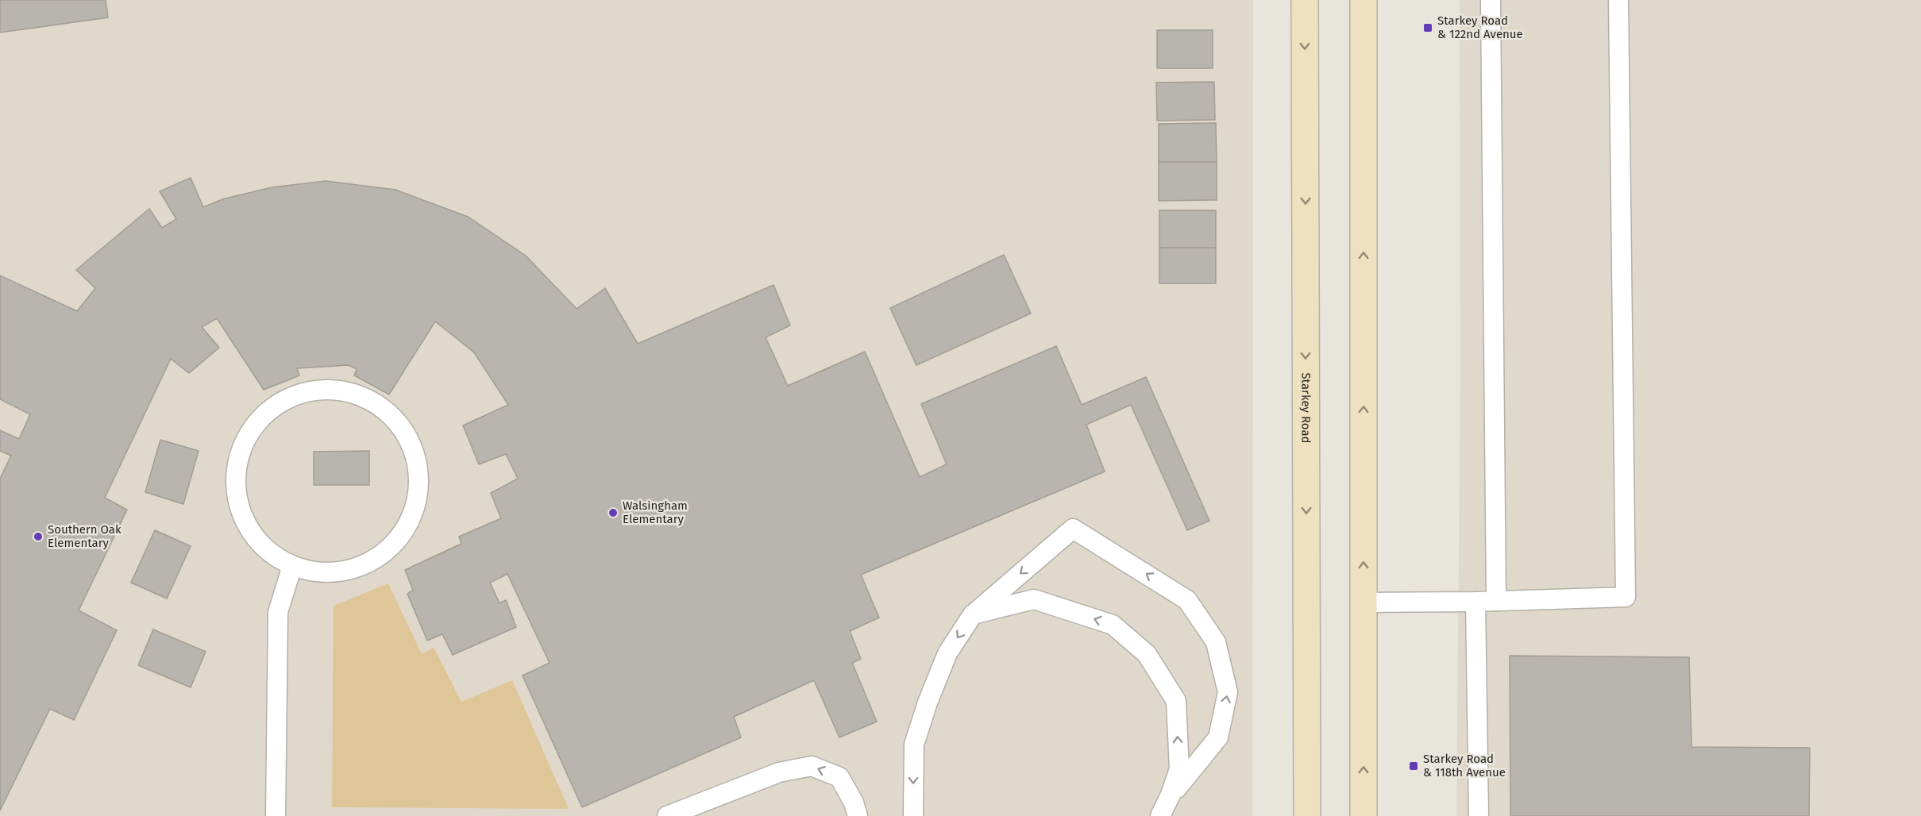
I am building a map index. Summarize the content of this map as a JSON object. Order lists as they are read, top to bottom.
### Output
{
  "streets": {
    "main road": ["Starkey Road"]
  },
  "places": {
    "transit": ["Starkey Road & 122nd Avenue", "Starkey Road & 118th Avenue"],
    "other": ["Walsingham Elementary", "Southern Oak Elementary"]
  }
}
